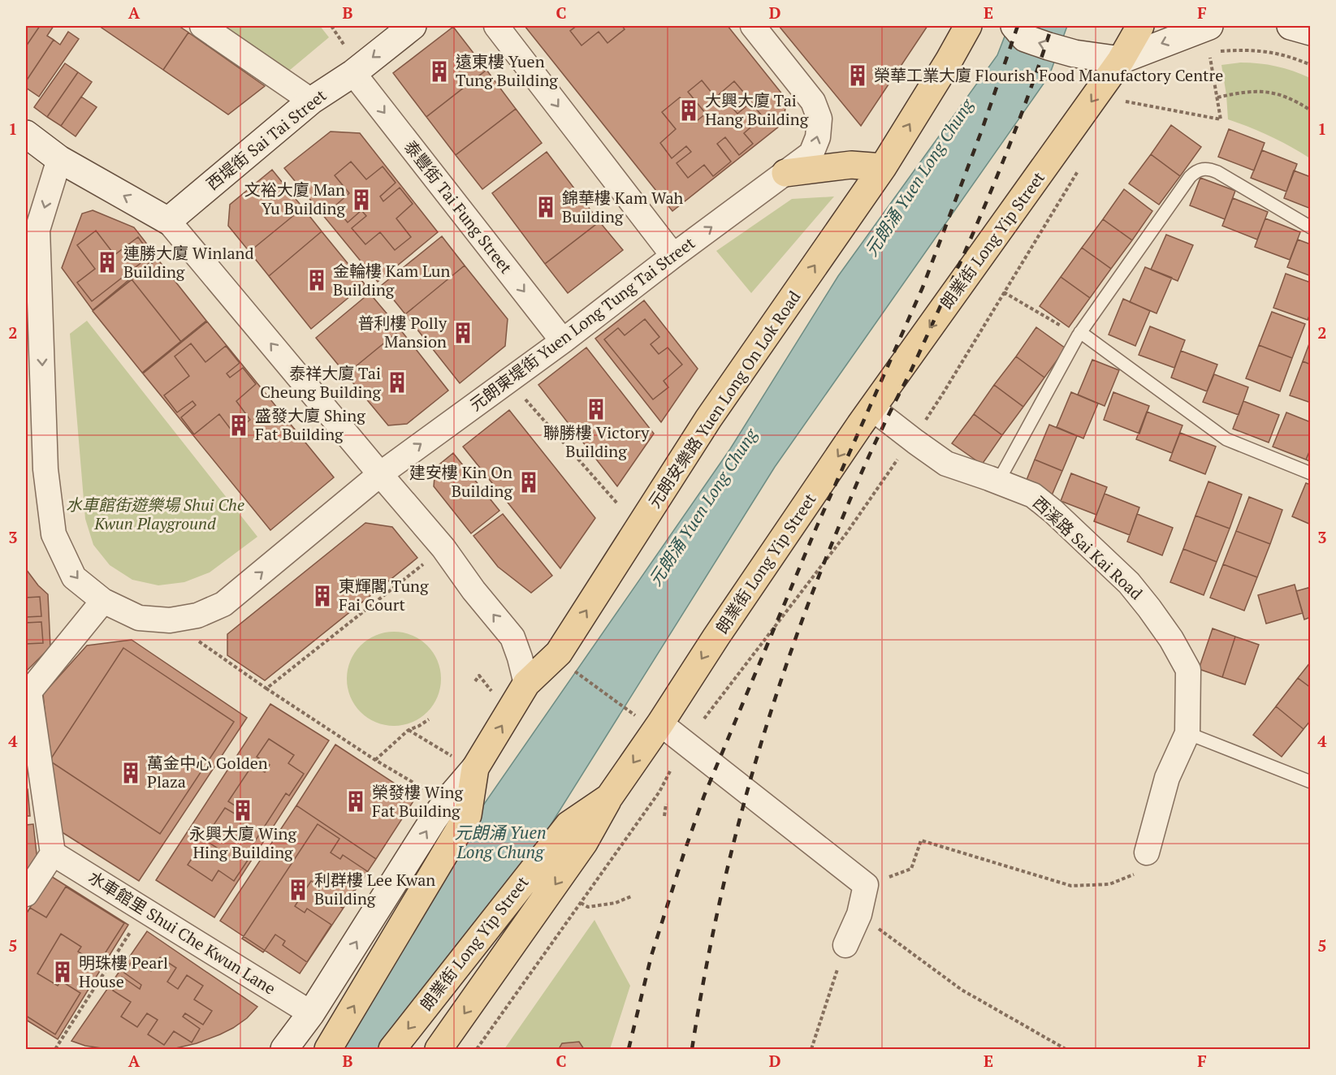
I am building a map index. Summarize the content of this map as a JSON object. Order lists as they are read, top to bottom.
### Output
{
  "streets": {
    "main road": ["朗業街 Long Yip Street", "元朗安樂路 Yuen Long On Lok Road"],
    "street": [
      "西堤街 Sai Tai Street",
      "泰豐街 Tai Fung Street",
      "元朗東堤街 Yuen Long Tung Tai Street",
      "西溪路 Sai Kai Road",
      "水車館里 Shui Che Kwun Lane"
    ]
  },
  "crossings": [
    ["西堤街 Sai Tai Street", "泰豐街 Tai Fung Street"],
    ["泰豐街 Tai Fung Street", "元朗東堤街 Yuen Long Tung Tai Street"],
    ["朗業街 Long Yip Street", "西溪路 Sai Kai Road"],
    ["元朗安樂路 Yuen Long On Lok Road", "水車館里 Shui Che Kwun Lane"]
  ],
  "one_way": ["朗業街 Long Yip Street", "元朗安樂路 Yuen Long On Lok Road"],
  "water": ["元朗涌 Yuen Long Chung"],
  "parks": ["水車館街遊樂場 Shui Che Kwun Playground"],
  "places": {
    "building": [
      "遠東樓 Yuen Tung Building",
      "榮華工業大廈 Flourish Food Manufactory Centre",
      "大興大廈 Tai Hang Building",
      "文裕大廈 Man Yu Building",
      "錦華樓 Kam Wah Building",
      "連勝大廈 Winland Building",
      "金輪樓 Kam Lun Building",
      "普利樓 Polly Mansion",
      "泰祥大廈 Tai Cheung Building",
      "聯勝樓 Victory Building",
      "盛發大廈 Shing Fat Building",
      "建安樓 Kin On Building",
      "東輝閣 Tung Fai Court",
      "萬金中心 Golden Plaza",
      "榮發樓 Wing Fat Building",
      "永興大廈 Wing Hing Building",
      "利群樓 Lee Kwan Building",
      "明珠樓 Pearl House"
    ]
  },
  "grid": {
    "columns": [
      "A",
      "B",
      "C",
      "D",
      "E",
      "F"
    ],
    "rows": [
      "1",
      "2",
      "3",
      "4",
      "5"
    ]
  }
}
